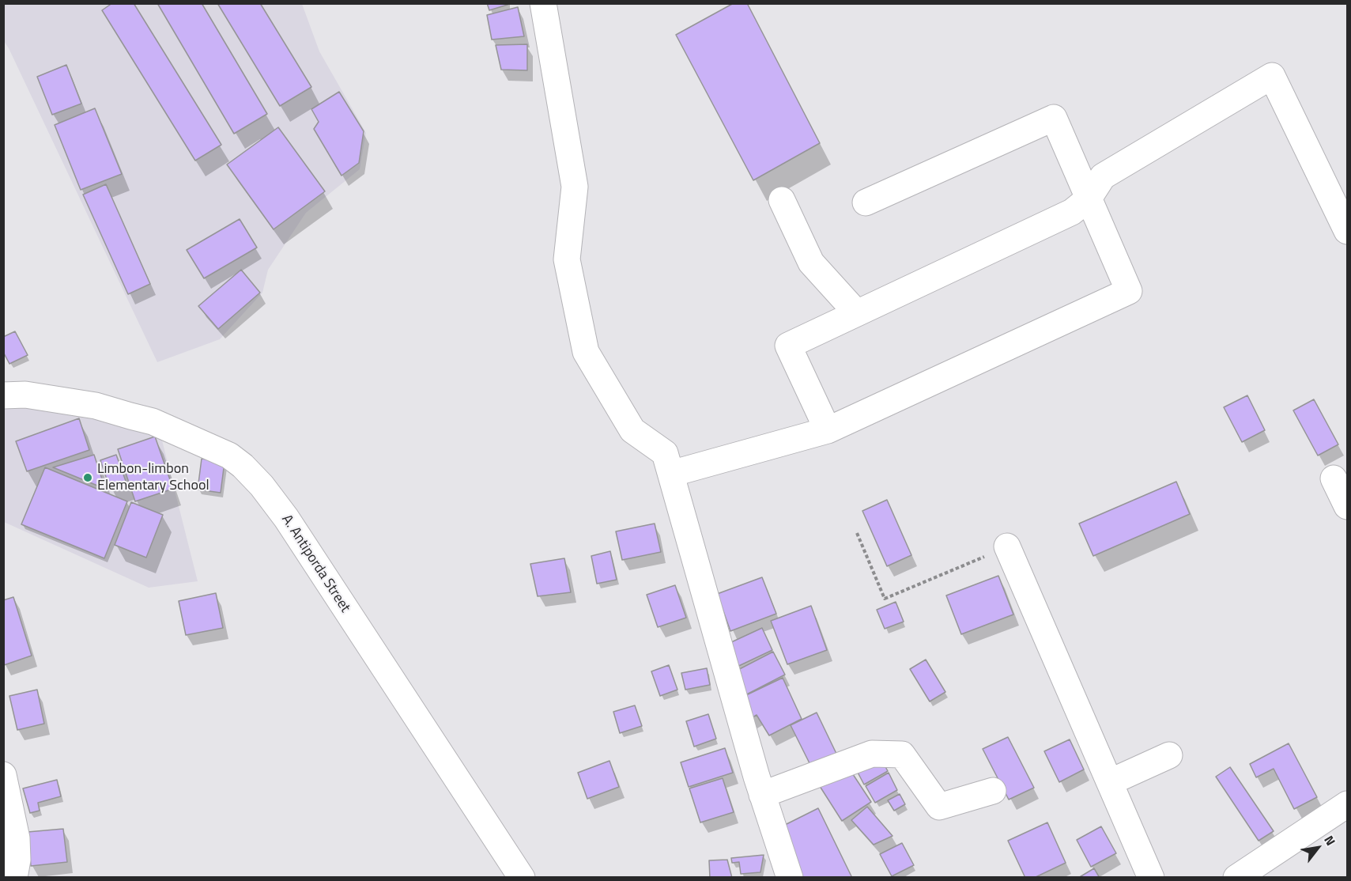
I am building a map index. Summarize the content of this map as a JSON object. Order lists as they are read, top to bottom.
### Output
{
  "streets": {
    "street": ["A. Antiporda Street"]
  },
  "places": ["Limbon-limbon Elementary School"],
  "north": "top right"
}
